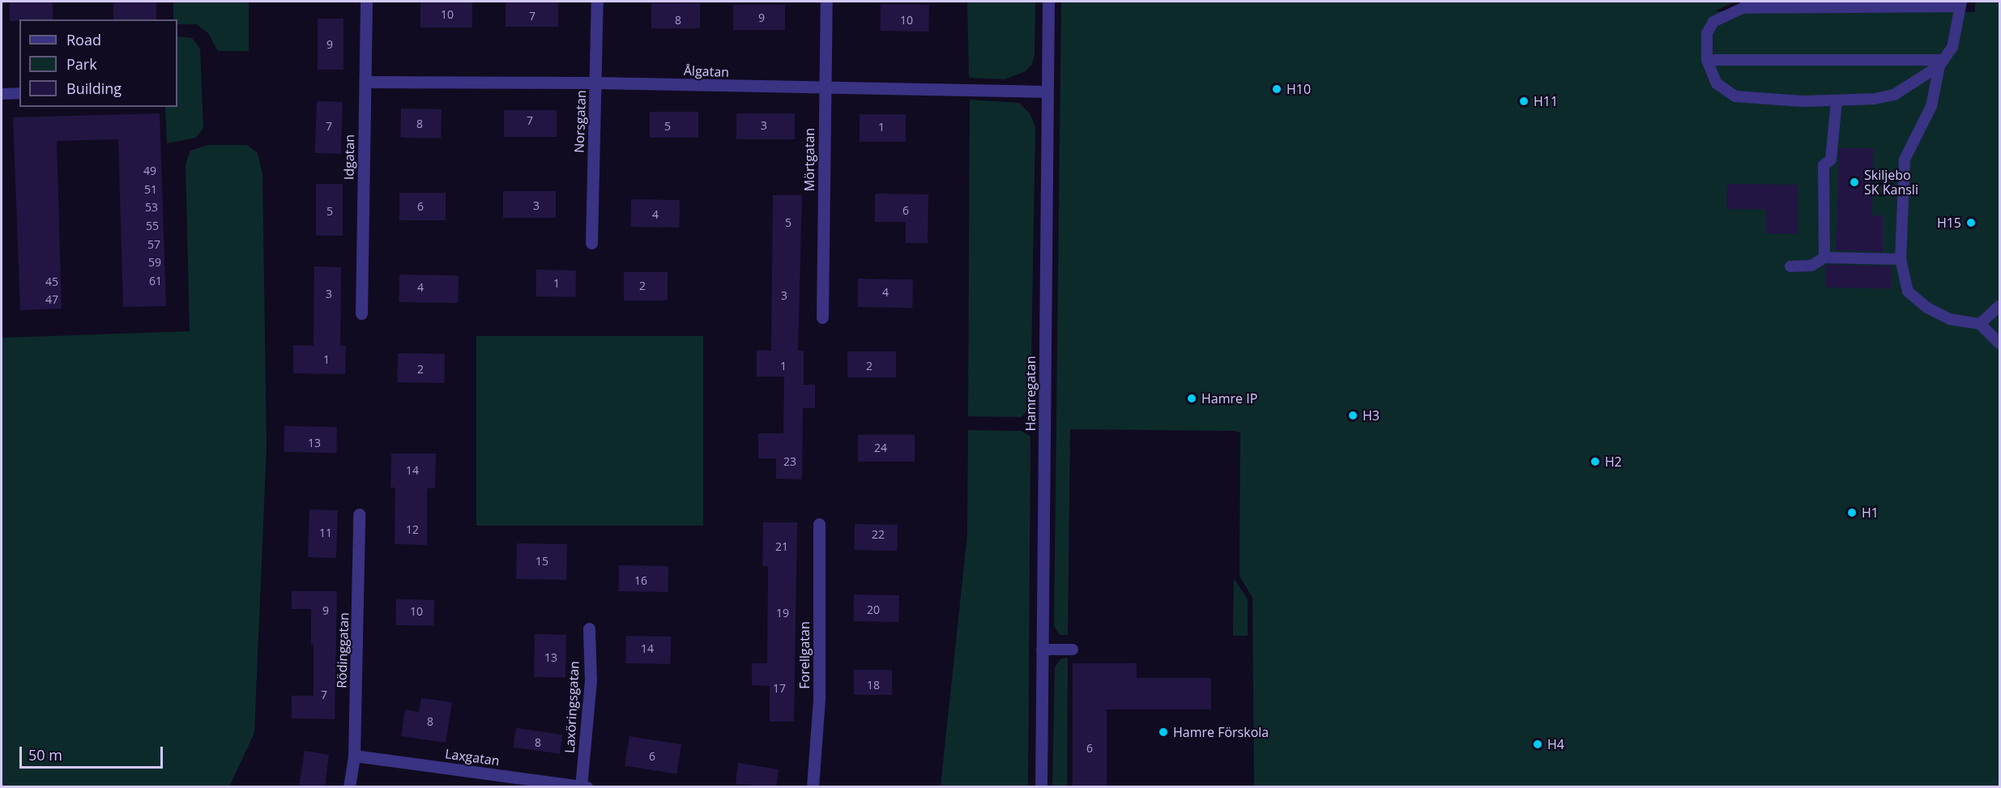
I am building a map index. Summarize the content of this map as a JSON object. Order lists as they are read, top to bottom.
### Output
{
  "streets": {
    "street": [
      "Ålgatan",
      "Norsgatan",
      "Idgatan",
      "Mörtgatan",
      "Hamregatan",
      "Rödinggatan",
      "Forellgatan",
      "Laxöringsgatan",
      "Laxgatan"
    ]
  },
  "crossings": [
    ["Ålgatan", "Norsgatan"],
    ["Ålgatan", "Idgatan"],
    ["Ålgatan", "Mörtgatan"],
    ["Ålgatan", "Hamregatan"],
    ["Rödinggatan", "Laxgatan"],
    ["Laxöringsgatan", "Laxgatan"]
  ],
  "places": [
    "H10",
    "H11",
    "Skiljebo SK Kansli",
    "H15",
    "Hamre IP",
    "H3",
    "H2",
    "H1",
    "Hamre Förskola",
    "H4"
  ],
  "house_numbers": [
    "10",
    "7",
    "9",
    "8",
    "10",
    "9",
    "7",
    "8",
    "3",
    "7",
    "5",
    "1",
    "49",
    "51",
    "3",
    "6",
    "53",
    "6",
    "5",
    "4",
    "5",
    "55",
    "57",
    "59",
    "61",
    "45",
    "1",
    "2",
    "4",
    "4",
    "3",
    "3",
    "47",
    "1",
    "1",
    "2",
    "2",
    "13",
    "24",
    "23",
    "14",
    "12",
    "11",
    "22",
    "21",
    "15",
    "16",
    "20",
    "9",
    "10",
    "19",
    "14",
    "13",
    "18",
    "17",
    "7",
    "8",
    "8",
    "6",
    "6"
  ],
  "legend": ["Road", "Park", "Building"],
  "scale_bar": "50 m"
}
